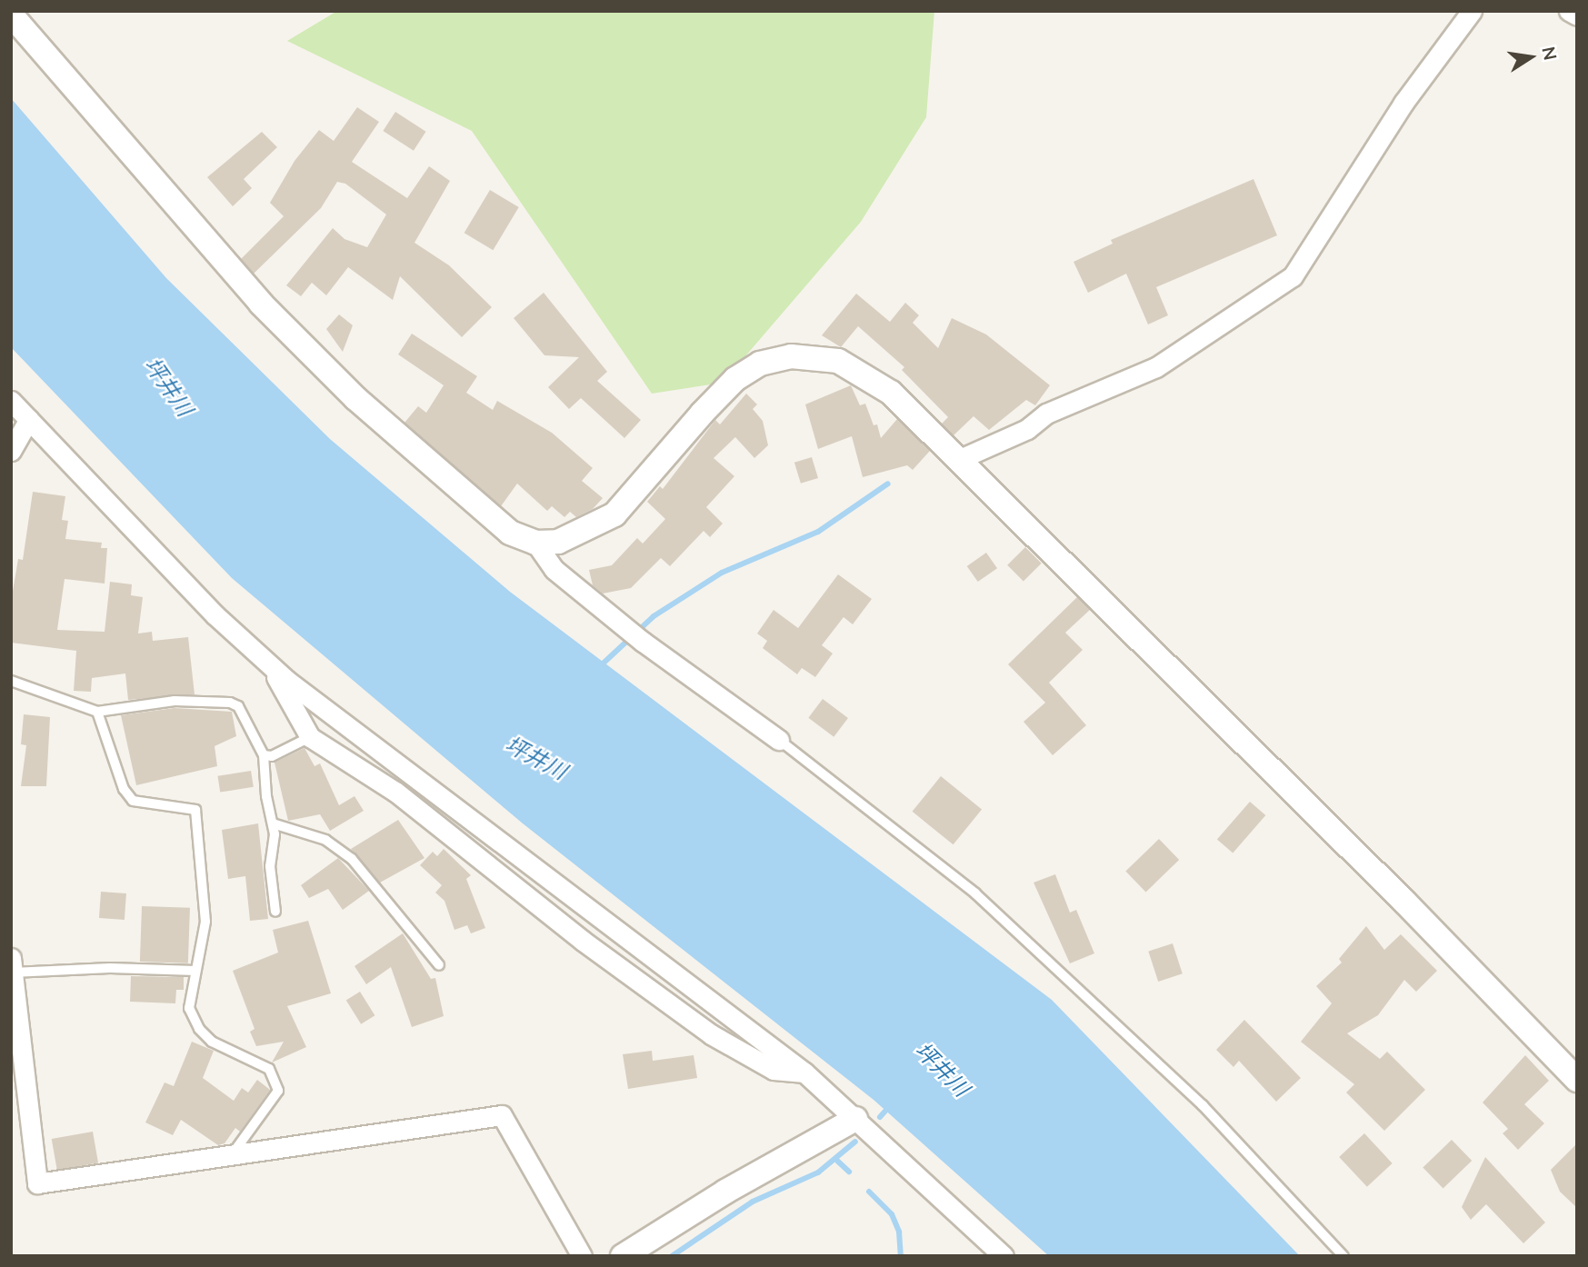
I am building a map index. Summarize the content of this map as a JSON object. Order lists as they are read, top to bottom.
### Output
{
  "water": ["坪井川"],
  "north": "right"
}
